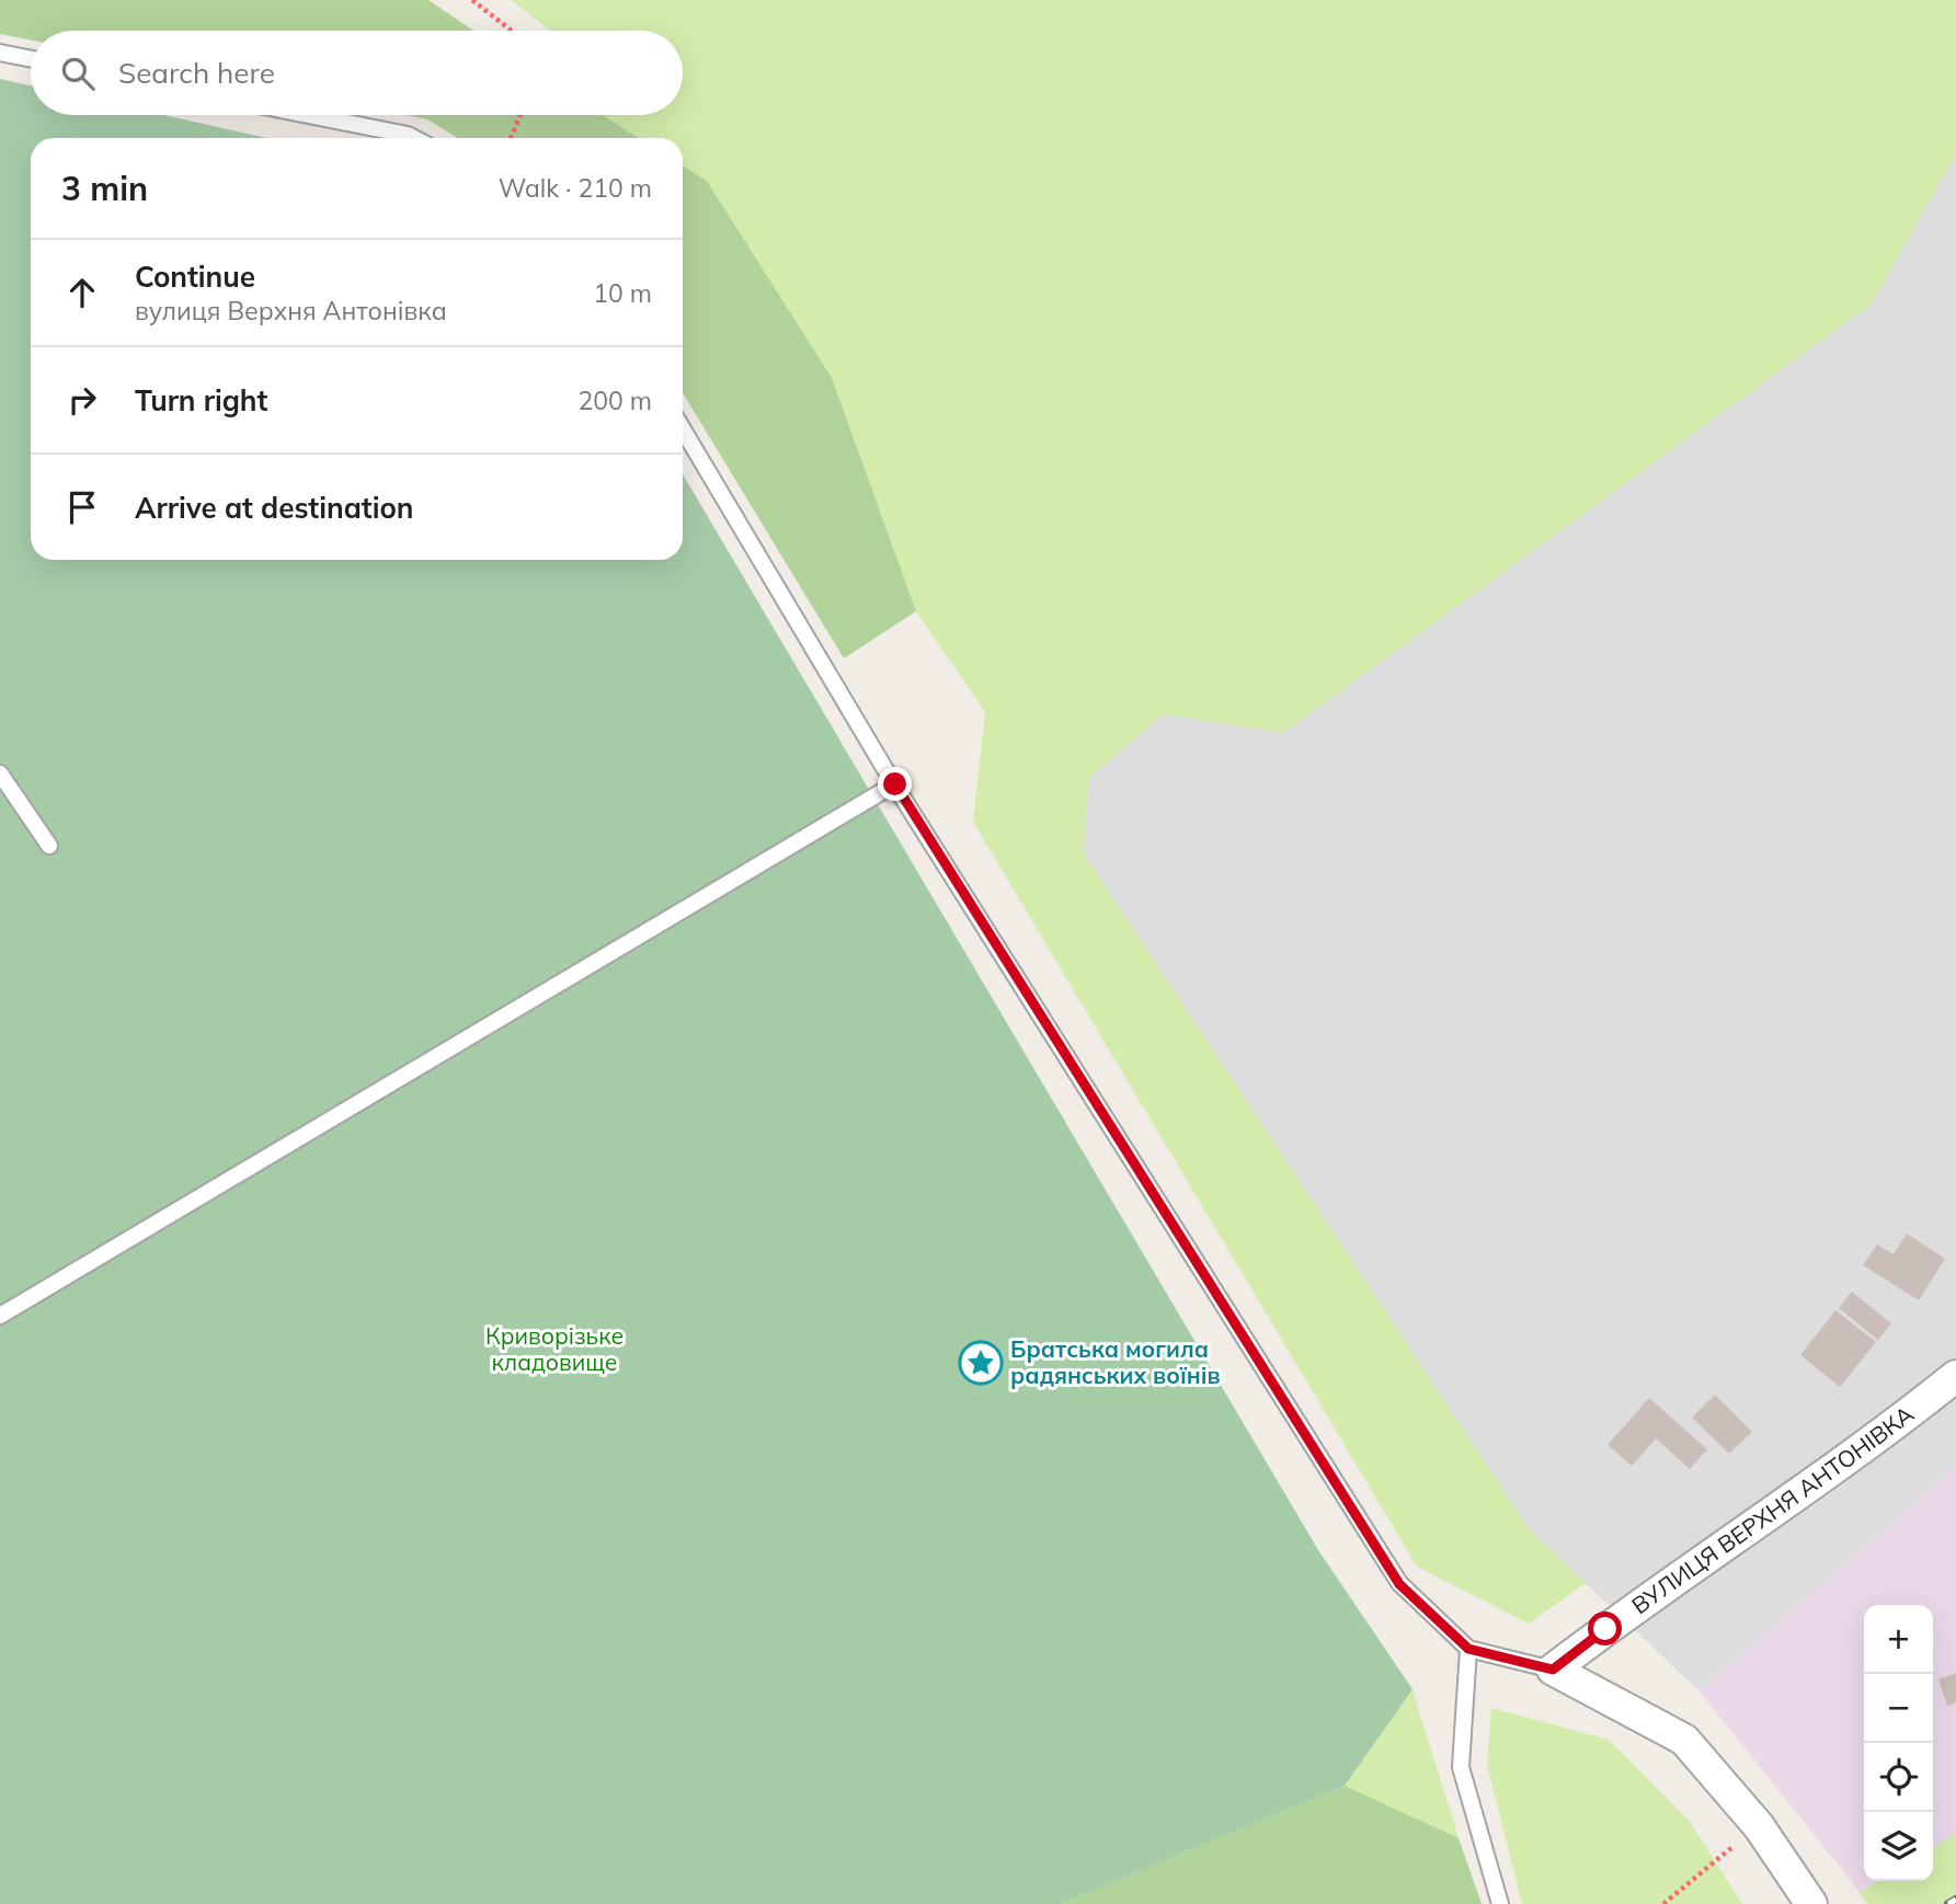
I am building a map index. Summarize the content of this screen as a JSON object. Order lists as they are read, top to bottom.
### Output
{
  "streets": {
    "street": ["ВУЛИЦЯ ВЕРХНЯ АНТОНІВКА"]
  },
  "parks": ["Криворізьке кладовище"],
  "places": {
    "place": ["Братська могила радянських воїнів"]
  },
  "page": {
    "search": "Search here",
    "heading": ["3 min", "Walk · 210 m"],
    "list": [
      ["Continue", "вулиця Верхня Антонівка", "10 m"],
      ["Turn right", "200 m"],
      "Arrive at destination"
    ],
    "map_buttons": ["+", "−"]
  }
}
